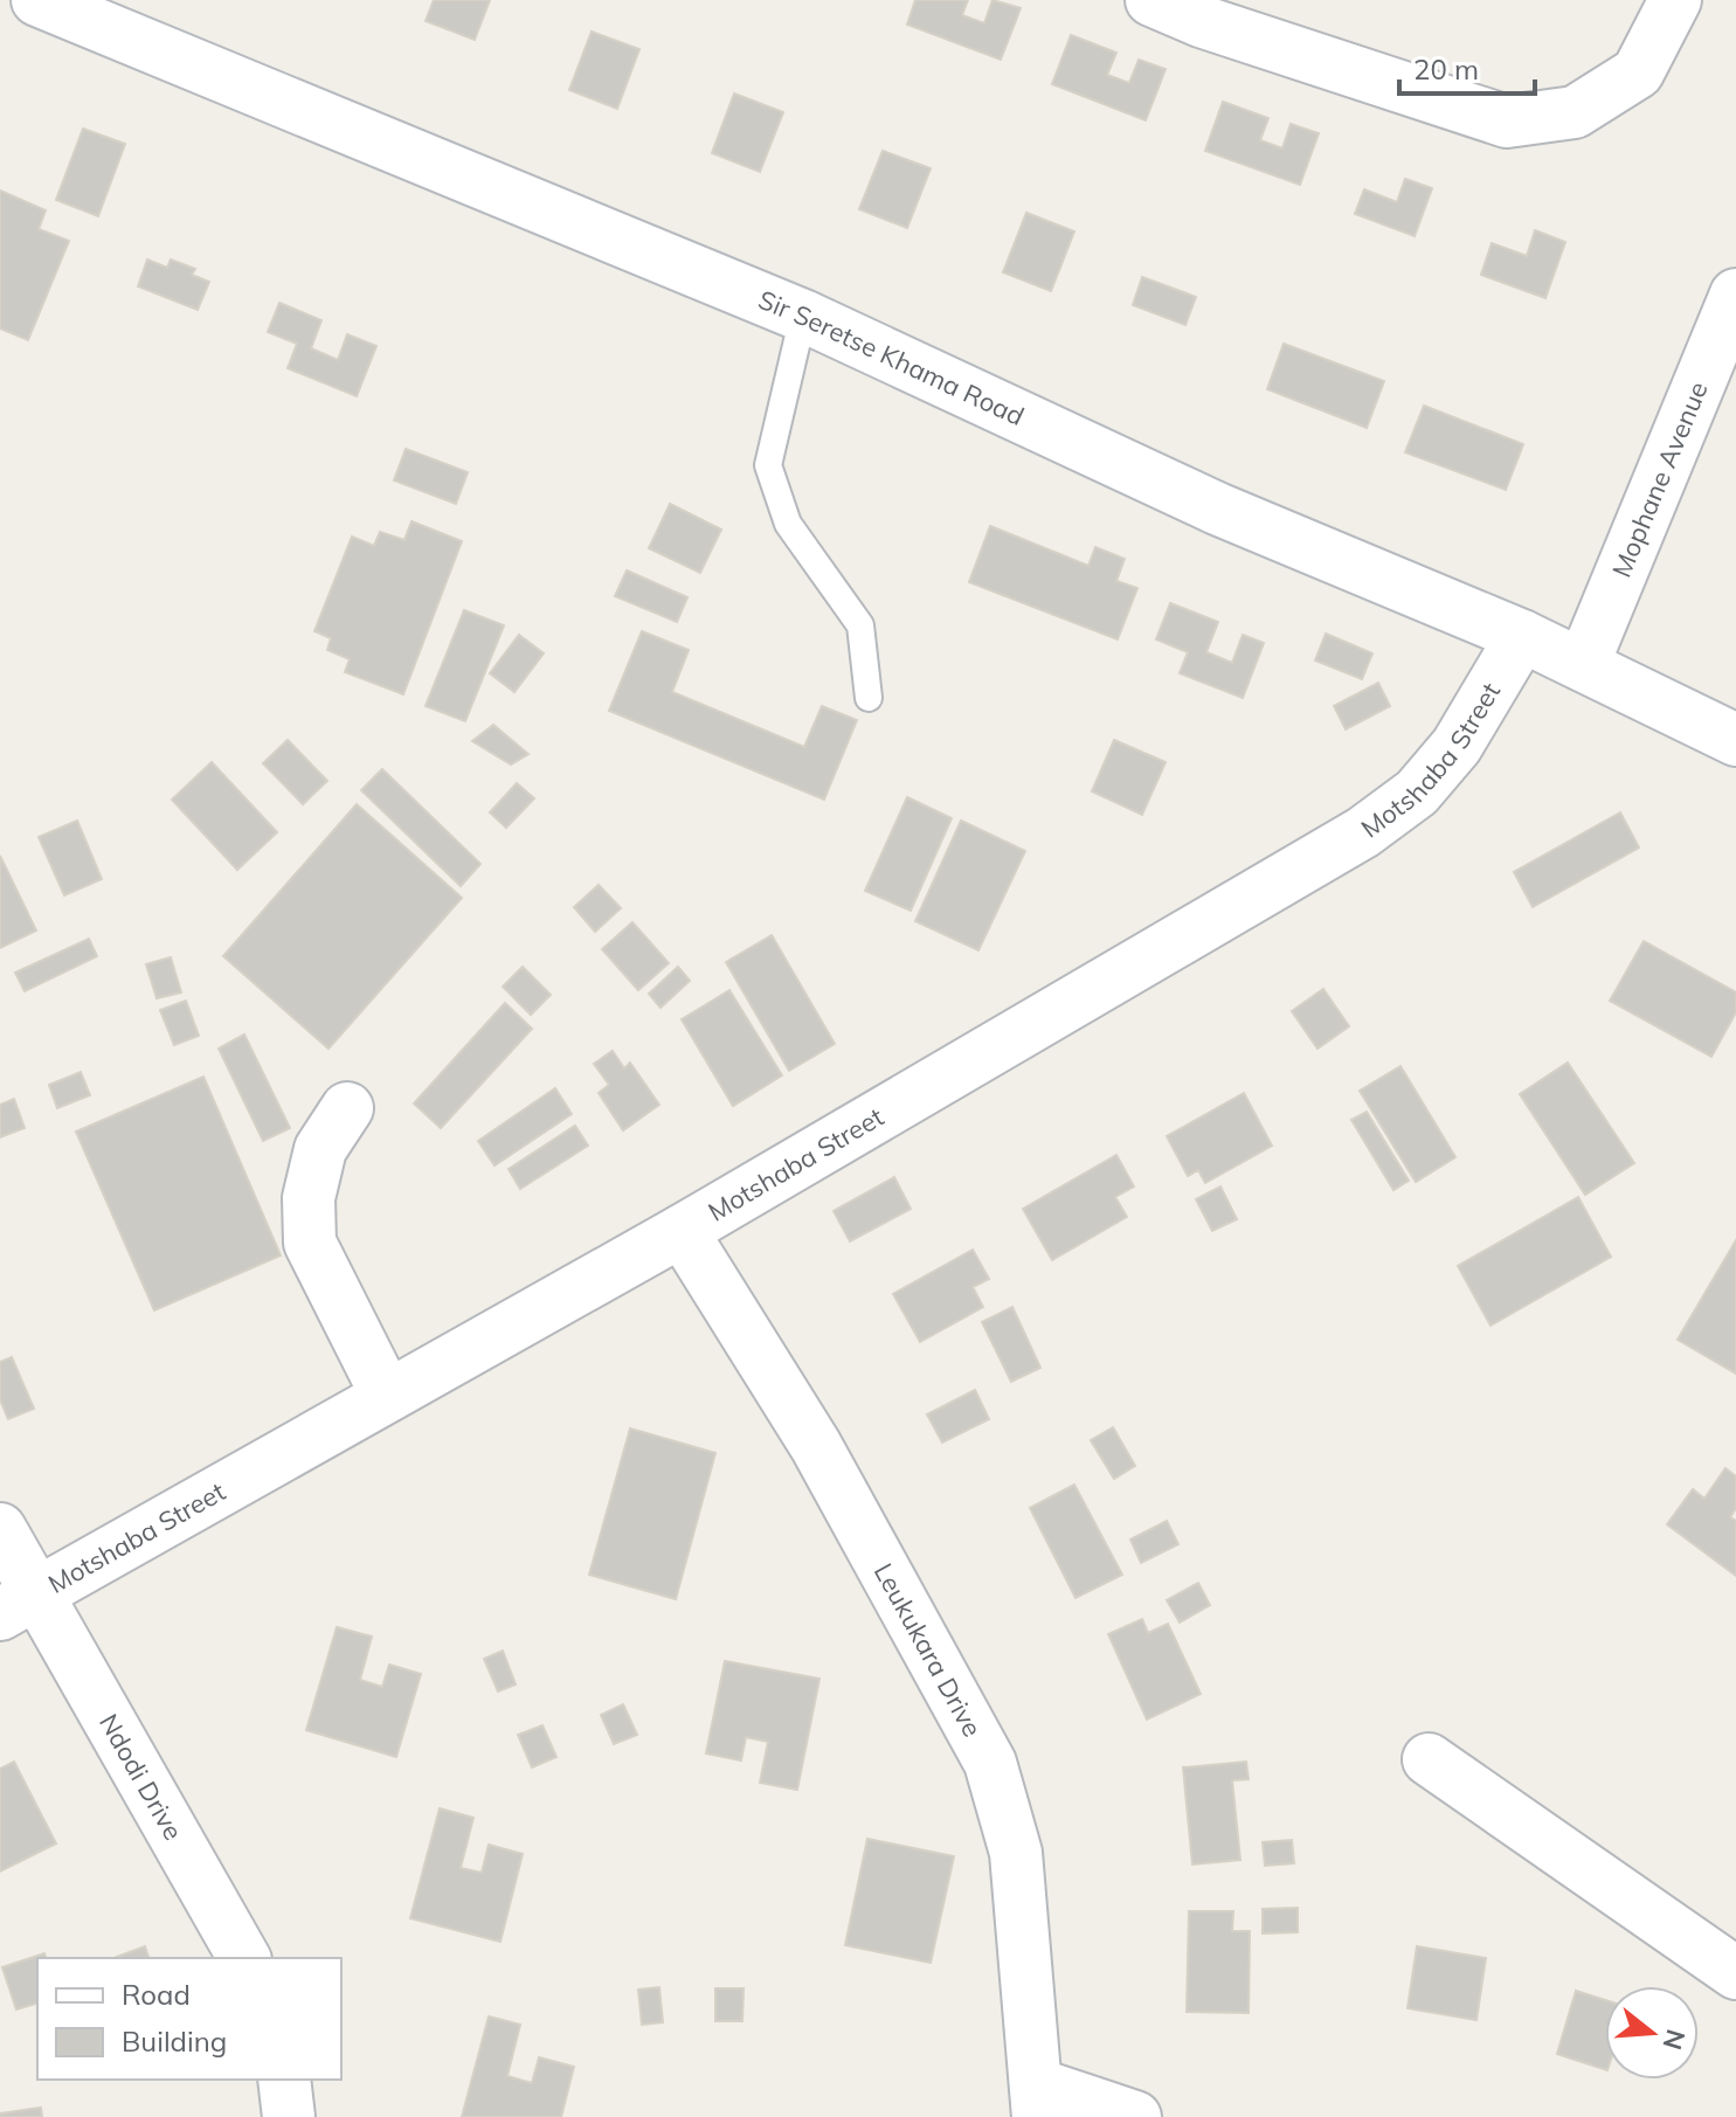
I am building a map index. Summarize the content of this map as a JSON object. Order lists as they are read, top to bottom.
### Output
{
  "streets": {
    "street": [
      "Sir Seretse Khama Road",
      "Mophane Avenue",
      "Motshaba Street",
      "Leukukara Drive",
      "Ndodi Drive"
    ]
  },
  "crossings": [
    ["Sir Seretse Khama Road", "Mophane Avenue"],
    ["Sir Seretse Khama Road", "Motshaba Street"],
    ["Motshaba Street", "Leukukara Drive"],
    ["Motshaba Street", "Ndodi Drive"]
  ],
  "legend": ["Road", "Building"],
  "scale_bar": "20 m",
  "north": "right"
}
